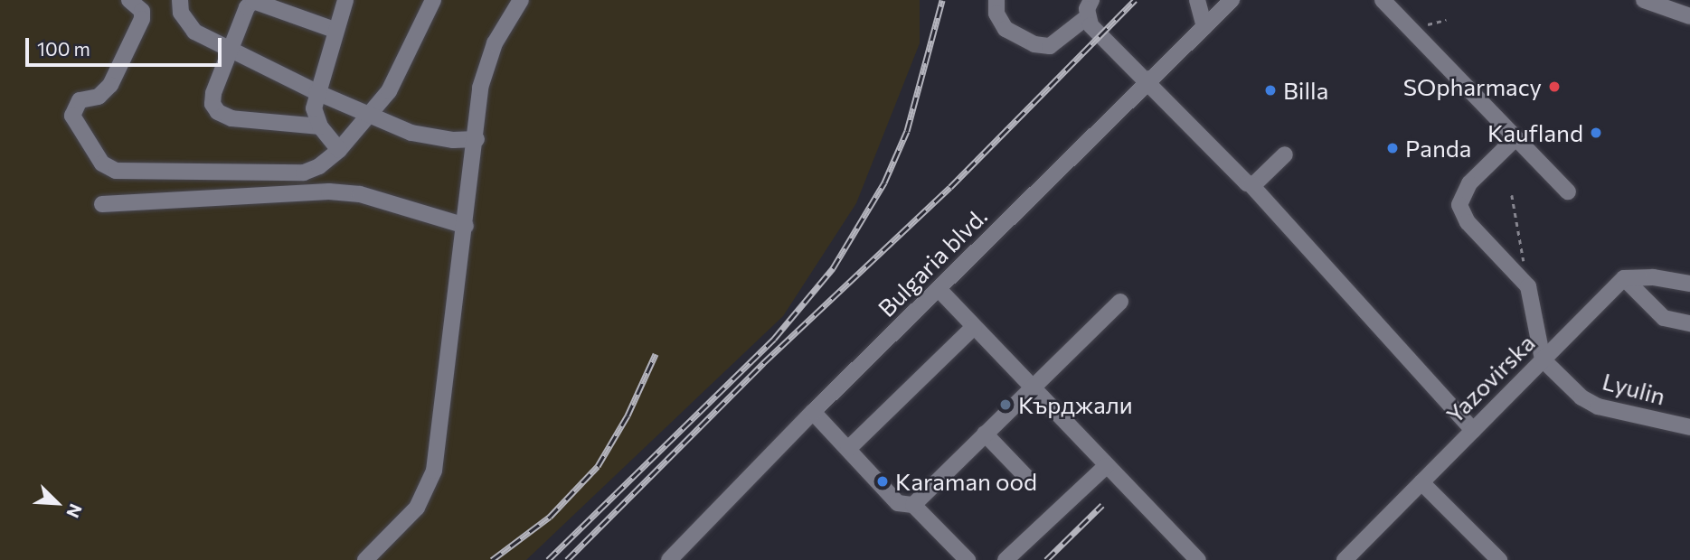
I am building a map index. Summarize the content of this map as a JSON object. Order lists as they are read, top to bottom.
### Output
{
  "streets": {
    "street": ["Bulgaria blvd.", "Yazovirska", "Lyulin"]
  },
  "crossings": [
    ["Yazovirska", "Lyulin"]
  ],
  "places": [
    "SOpharmacy",
    "Billa",
    "Kaufland",
    "Panda",
    "Кърджали",
    "Karaman ood"
  ],
  "scale_bar": "100 m",
  "north": "bottom right"
}
